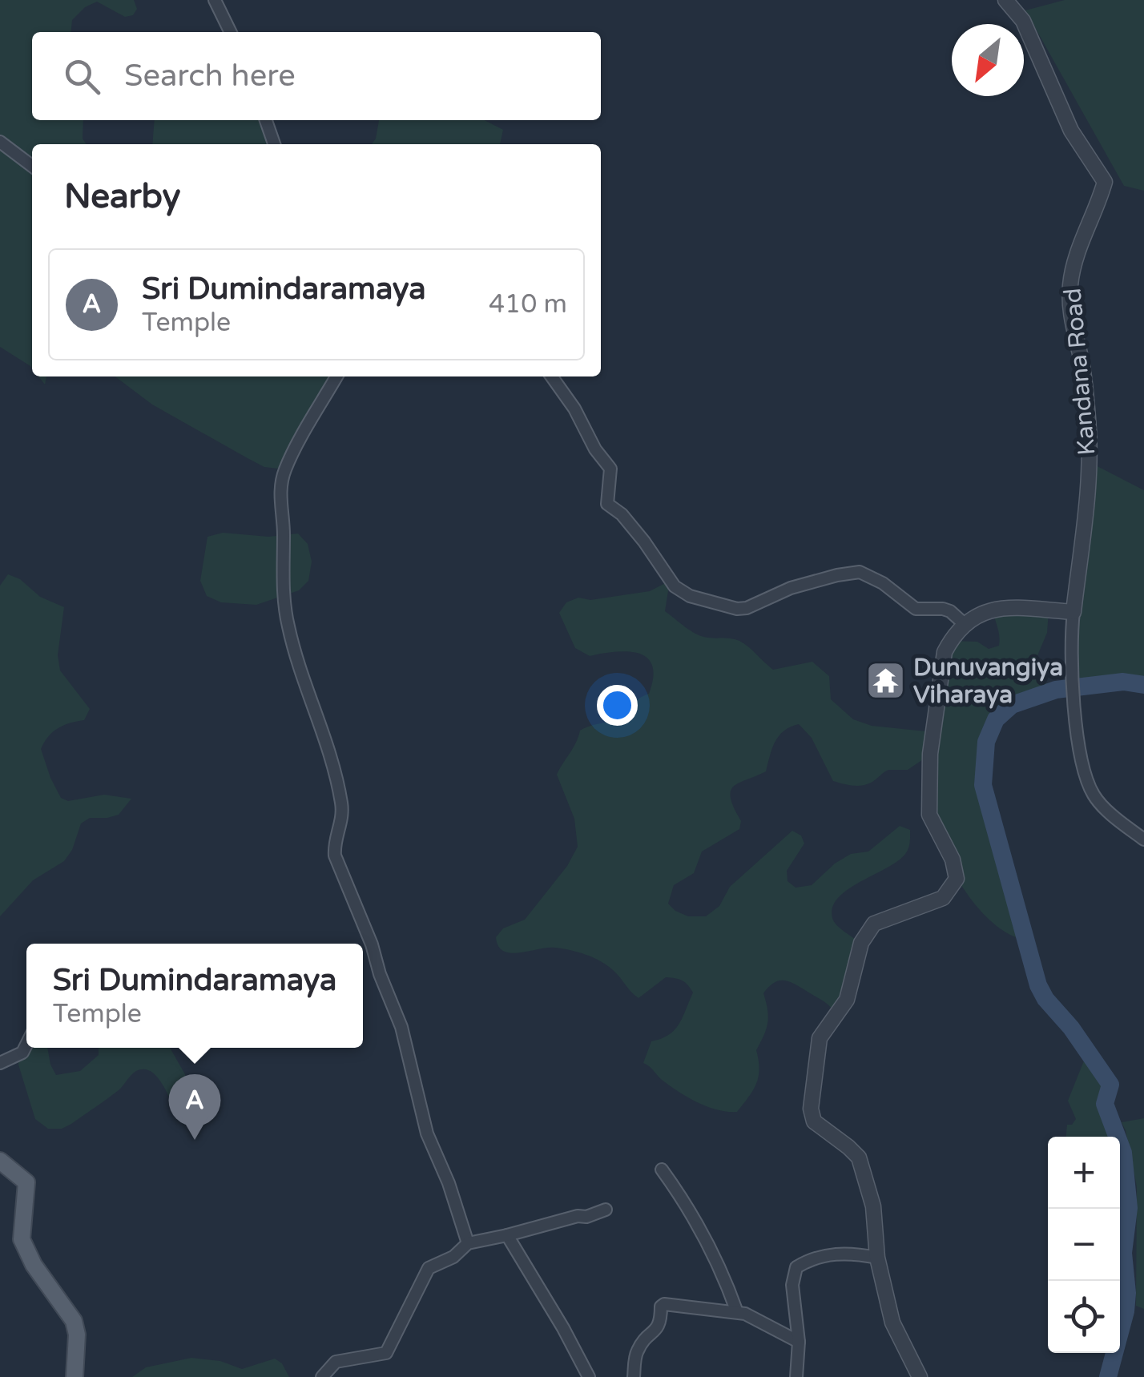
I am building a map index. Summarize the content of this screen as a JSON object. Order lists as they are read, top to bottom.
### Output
{
  "streets": {
    "street": ["Kandana Road"]
  },
  "places": {
    "temple": ["Dunuvangiya Viharaya"]
  },
  "north": "bottom left",
  "page": {
    "search": "Search here",
    "heading": "Nearby",
    "list": [
      {
        "mark": "A",
        "name": "Sri Dumindaramaya",
        "note": "Temple",
        "value": "410 m"
      }
    ],
    "popup": ["Sri Dumindaramaya", "Temple"],
    "pins": "A",
    "map_buttons": ["+", "−"]
  }
}
